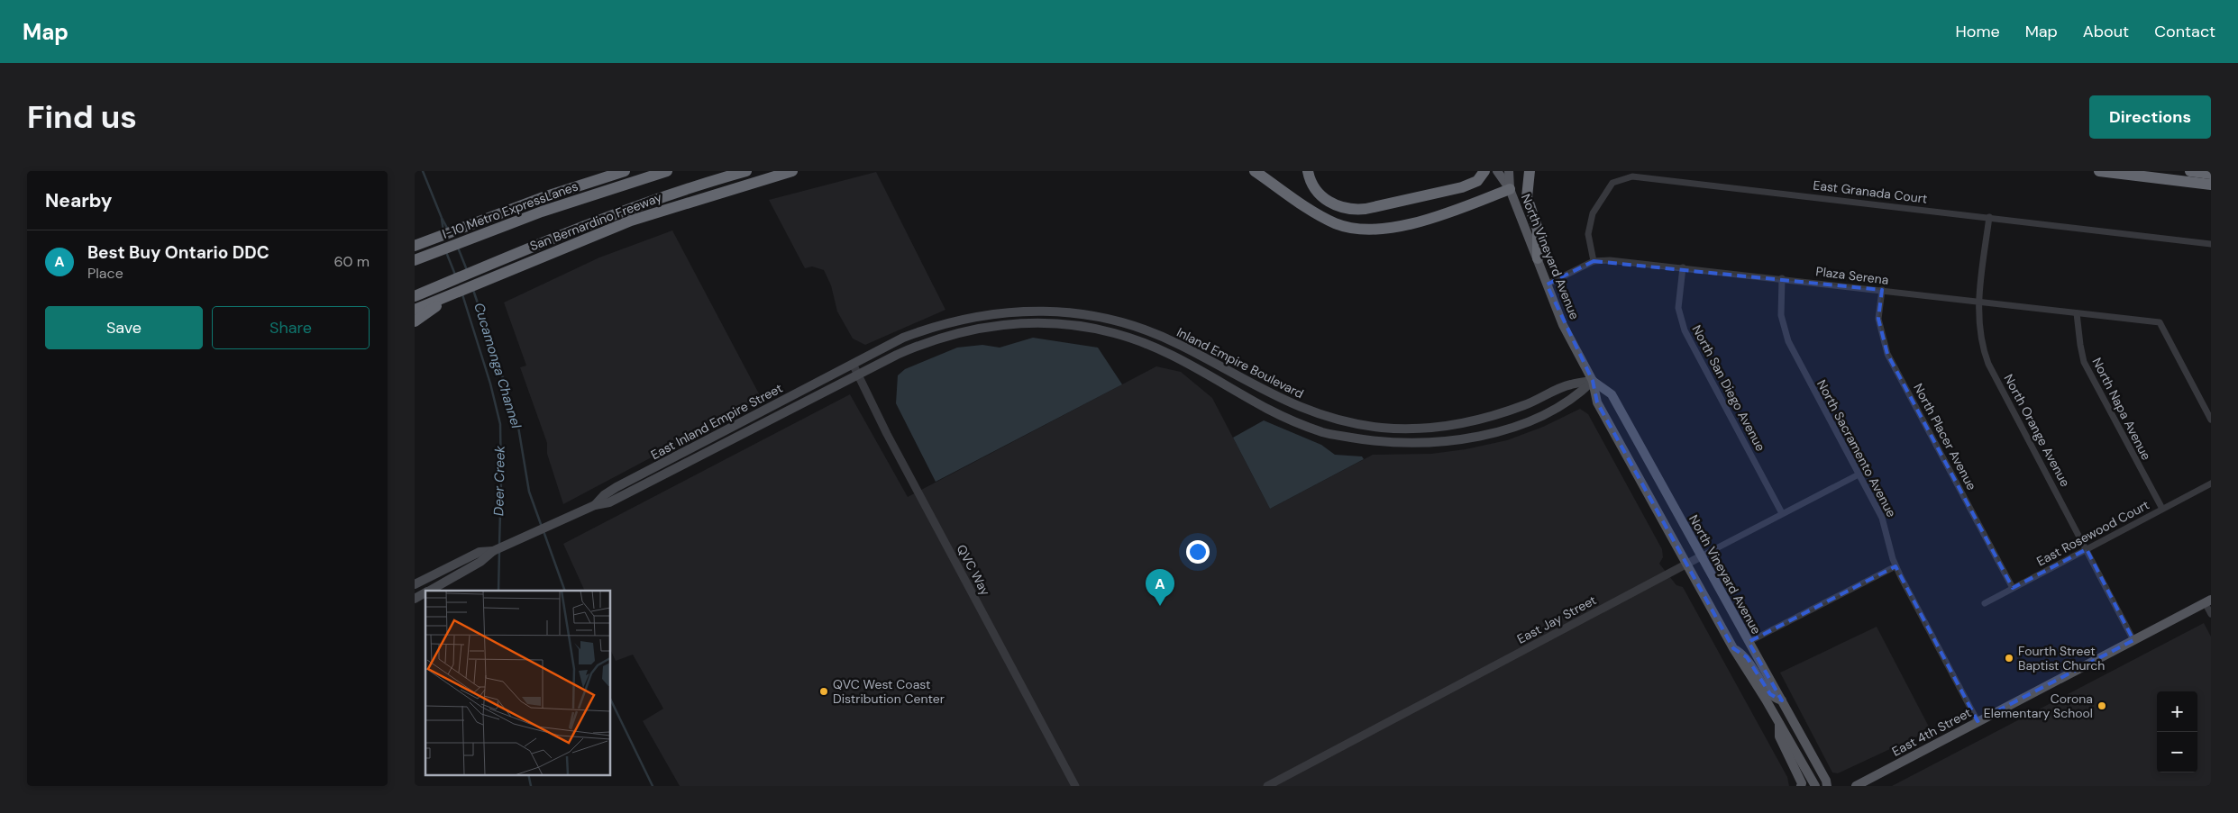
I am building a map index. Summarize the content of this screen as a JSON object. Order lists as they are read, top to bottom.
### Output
{
  "streets": {
    "highway": ["I-10 Metro ExpressLanes", "San Bernardino Freeway"],
    "main road": [
      "North Vineyard Avenue",
      "Inland Empire Boulevard",
      "East Inland Empire Street",
      "East 4th Street"
    ],
    "street": [
      "East Granada Court",
      "Plaza Serena",
      "North San Diego Avenue",
      "North Napa Avenue",
      "North Orange Avenue",
      "North Placer Avenue",
      "North Sacramento Avenue",
      "East Rosewood Court",
      "QVC Way",
      "East Jay Street"
    ]
  },
  "crossings": [
    ["East Granada Court", "Plaza Serena"],
    ["East Granada Court", "North Orange Avenue"],
    ["North Vineyard Avenue", "Plaza Serena"],
    ["North Vineyard Avenue", "Inland Empire Boulevard"],
    ["North Vineyard Avenue", "East Jay Street"],
    ["Plaza Serena", "North San Diego Avenue"],
    ["Plaza Serena", "North Napa Avenue"],
    ["Plaza Serena", "North Orange Avenue"],
    ["Plaza Serena", "North Placer Avenue"],
    ["Plaza Serena", "North Sacramento Avenue"],
    ["Inland Empire Boulevard", "East Inland Empire Street"],
    ["Inland Empire Boulevard", "QVC Way"],
    ["North San Diego Avenue", "East Jay Street"],
    ["North Napa Avenue", "East Rosewood Court"],
    ["East Inland Empire Street", "QVC Way"],
    ["North Orange Avenue", "East Rosewood Court"],
    ["North Orange Avenue", "East 4th Street"],
    ["North Placer Avenue", "East Rosewood Court"],
    ["North Sacramento Avenue", "East Jay Street"],
    ["North Sacramento Avenue", "East 4th Street"]
  ],
  "water": ["Cucamonga Channel", "Deer Creek"],
  "places": ["Fourth Street Baptist Church", "QVC West Coast Distribution Center", "Corona Elementary School"],
  "page": {
    "header": "Map",
    "nav": [
      "Home",
      "Map",
      "About",
      "Contact"
    ],
    "buttons": [
      "Directions",
      ["Save", "Share"]
    ],
    "title": "Find us",
    "heading": "Nearby",
    "list": [
      {
        "mark": "A",
        "name": "Best Buy Ontario DDC",
        "note": "Place",
        "value": "60 m"
      }
    ],
    "pins": "A",
    "map_buttons": ["+", "−"]
  }
}
